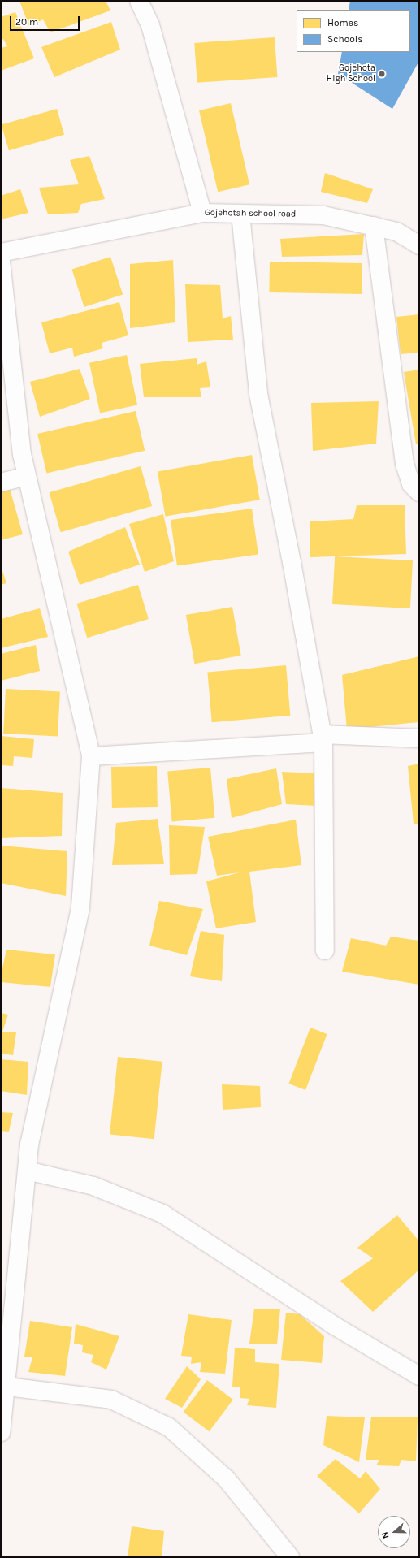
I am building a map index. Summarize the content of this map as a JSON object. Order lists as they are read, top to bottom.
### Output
{
  "streets": {
    "street": ["Gojehotah school road"]
  },
  "places": ["Gojehota High School"],
  "legend": ["Homes", "Schools"],
  "scale_bar": "20 m",
  "north": "left"
}
